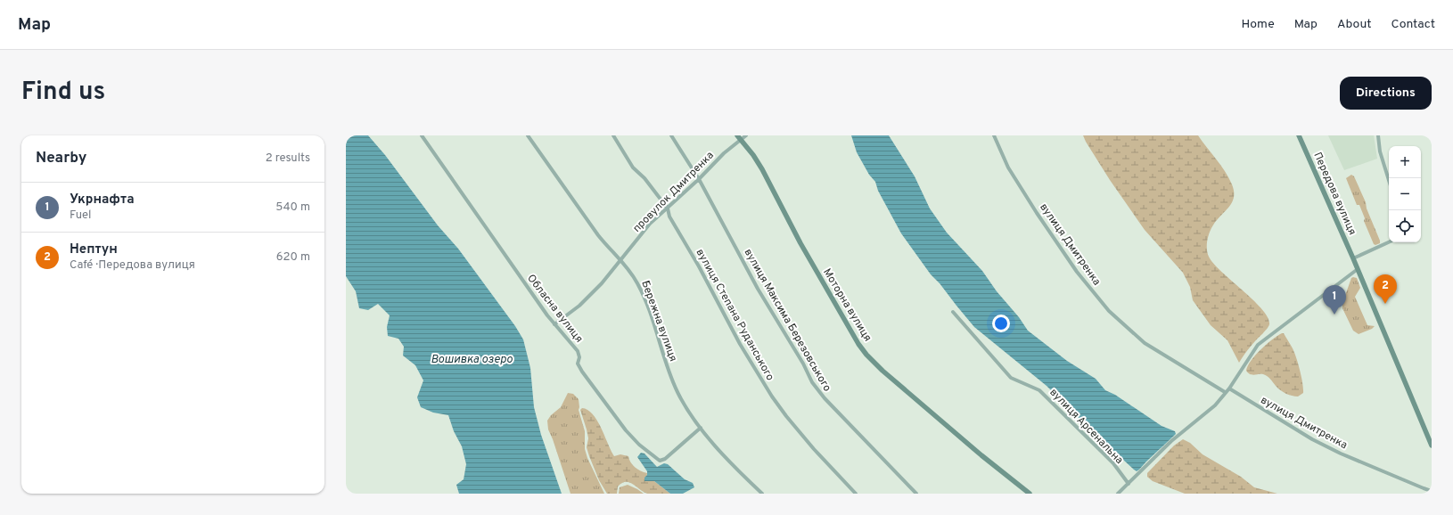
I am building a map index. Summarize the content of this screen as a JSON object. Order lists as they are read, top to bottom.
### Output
{
  "streets": {
    "street": [
      "провулок Дмитренка",
      "Передова вулиця",
      "вулиця Дмитренка",
      "Моторна вулиця",
      "Обласна вулиця",
      "вулиця Степана Руданського",
      "вулиця Максима Березовського",
      "Бережна вулиця",
      "вулиця Арсенальна"
    ]
  },
  "crossings": [
    ["провулок Дмитренка", "Моторна вулиця"],
    ["провулок Дмитренка", "Обласна вулиця"],
    ["провулок Дмитренка", "вулиця Степана Руданського"],
    ["провулок Дмитренка", "вулиця Максима Березовського"],
    ["провулок Дмитренка", "Бережна вулиця"],
    ["Обласна вулиця", "Бережна вулиця"]
  ],
  "water": ["Вошивка озеро"],
  "page": {
    "header": "Map",
    "nav": [
      "Home",
      "Map",
      "About",
      "Contact"
    ],
    "title": "Find us",
    "buttons": "Directions",
    "heading": ["Nearby", "2 results"],
    "map_buttons": ["+", "−"],
    "list": [
      {
        "mark": "1",
        "name": "Укрнафта",
        "note": "Fuel",
        "value": "540 m"
      },
      {
        "mark": "2",
        "name": "Нептун",
        "note": "Café · Передова вулиця",
        "value": "620 m"
      }
    ],
    "pins": ["2", "1"]
  }
}
